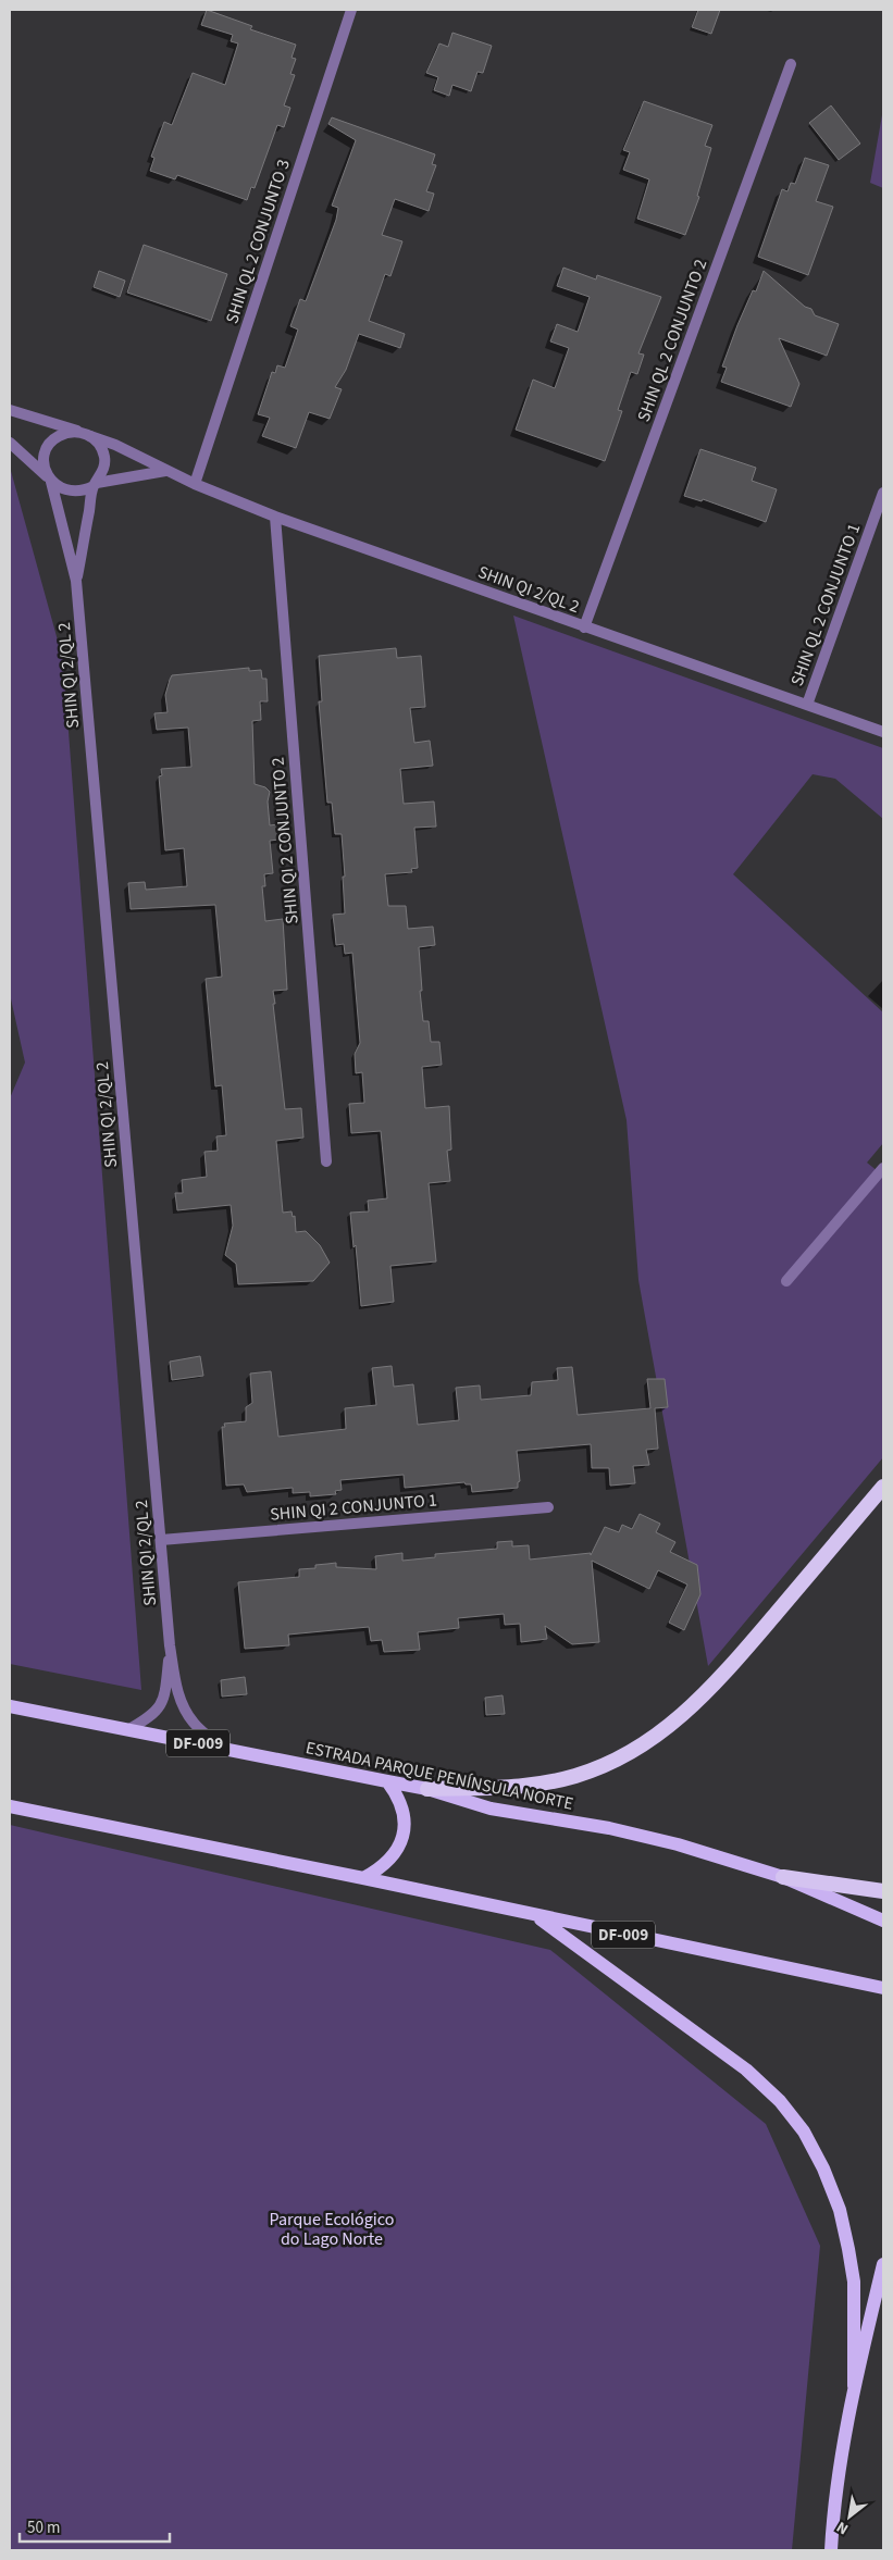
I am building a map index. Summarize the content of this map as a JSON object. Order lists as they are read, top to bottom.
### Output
{
  "streets": {
    "main road": ["DF-009", "ESTRADA PARQUE PENÍNSULA NORTE"],
    "street": [
      "SHIN QL 2 CONJUNTO 3",
      "SHIN QL 2 CONJUNTO 2",
      "SHIN QI 2/QL 2",
      "SHIN QL 2 CONJUNTO 1",
      "SHIN QI 2 CONJUNTO 2",
      "SHIN QI 2 CONJUNTO 1"
    ]
  },
  "crossings": [
    ["SHIN QL 2 CONJUNTO 3", "SHIN QI 2/QL 2"],
    ["SHIN QL 2 CONJUNTO 2", "SHIN QI 2/QL 2"],
    ["SHIN QI 2/QL 2", "SHIN QL 2 CONJUNTO 1"],
    ["SHIN QI 2/QL 2", "SHIN QI 2 CONJUNTO 2"],
    ["SHIN QI 2/QL 2", "SHIN QI 2 CONJUNTO 1"],
    ["SHIN QI 2/QL 2", "ESTRADA PARQUE PENÍNSULA NORTE"]
  ],
  "parks": ["Parque Ecológico do Lago Norte"],
  "scale_bar": "50 m",
  "north": "bottom left"
}
